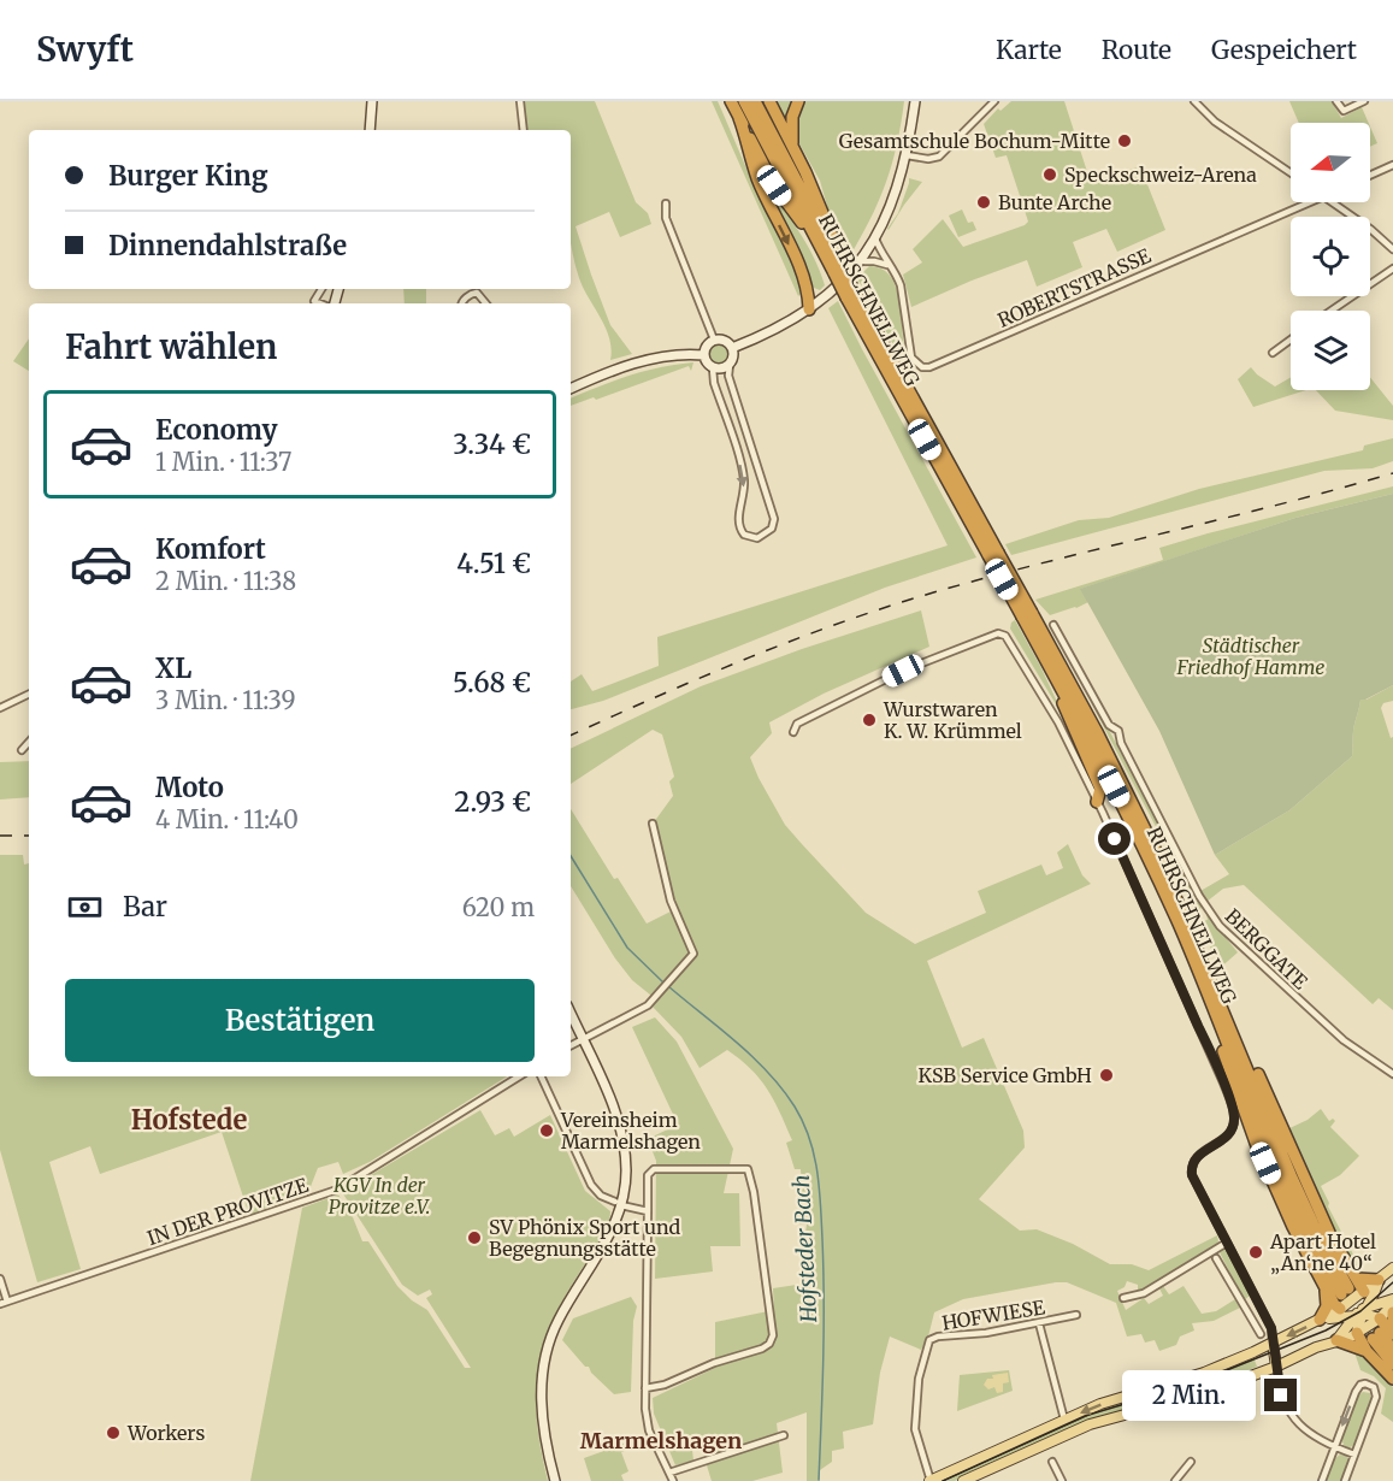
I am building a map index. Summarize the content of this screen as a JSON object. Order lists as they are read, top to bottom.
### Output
{
  "streets": {
    "highway": ["RUHRSCHNELLWEG"],
    "street": [
      "ROBERTSTRASSE",
      "BERGGATE",
      "IN DER PROVITZE",
      "HOFWIESE"
    ]
  },
  "districts": ["Hofstede", "Marmelshagen"],
  "water": ["Hofsteder Bach"],
  "parks": ["Städtischer Friedhof Hamme", "KGV In der Provitze e.V."],
  "places": [
    "Gesamtschule Bochum-Mitte",
    "Speckschweiz-Arena",
    "Bunte Arche",
    "Wurstwaren K. W. Krümmel",
    "KSB Service GmbH",
    "Vereinsheim Marmelshagen",
    "SV Phönix Sport und Begegnungsstätte",
    "Apart Hotel „An‘ne 40“",
    "Workers"
  ],
  "north": "left",
  "page": {
    "header": "Swyft",
    "nav": ["Karte", "Route", "Gespeichert"],
    "banner": ["Burger King", "Dinnendahlstraße"],
    "heading": "Fahrt wählen",
    "list": [
      {
        "name": "Economy",
        "note": "1 Min. · 11:37",
        "value": "3.34 €"
      },
      {
        "name": "Komfort",
        "note": "2 Min. · 11:38",
        "value": "4.51 €"
      },
      {
        "name": "XL",
        "note": "3 Min. · 11:39",
        "value": "5.68 €"
      },
      {
        "name": "Moto",
        "note": "4 Min. · 11:40",
        "value": "2.93 €"
      }
    ],
    "pay": ["Bar", "620 m"],
    "buttons": "Bestätigen",
    "bubble": "2 Min."
  }
}
